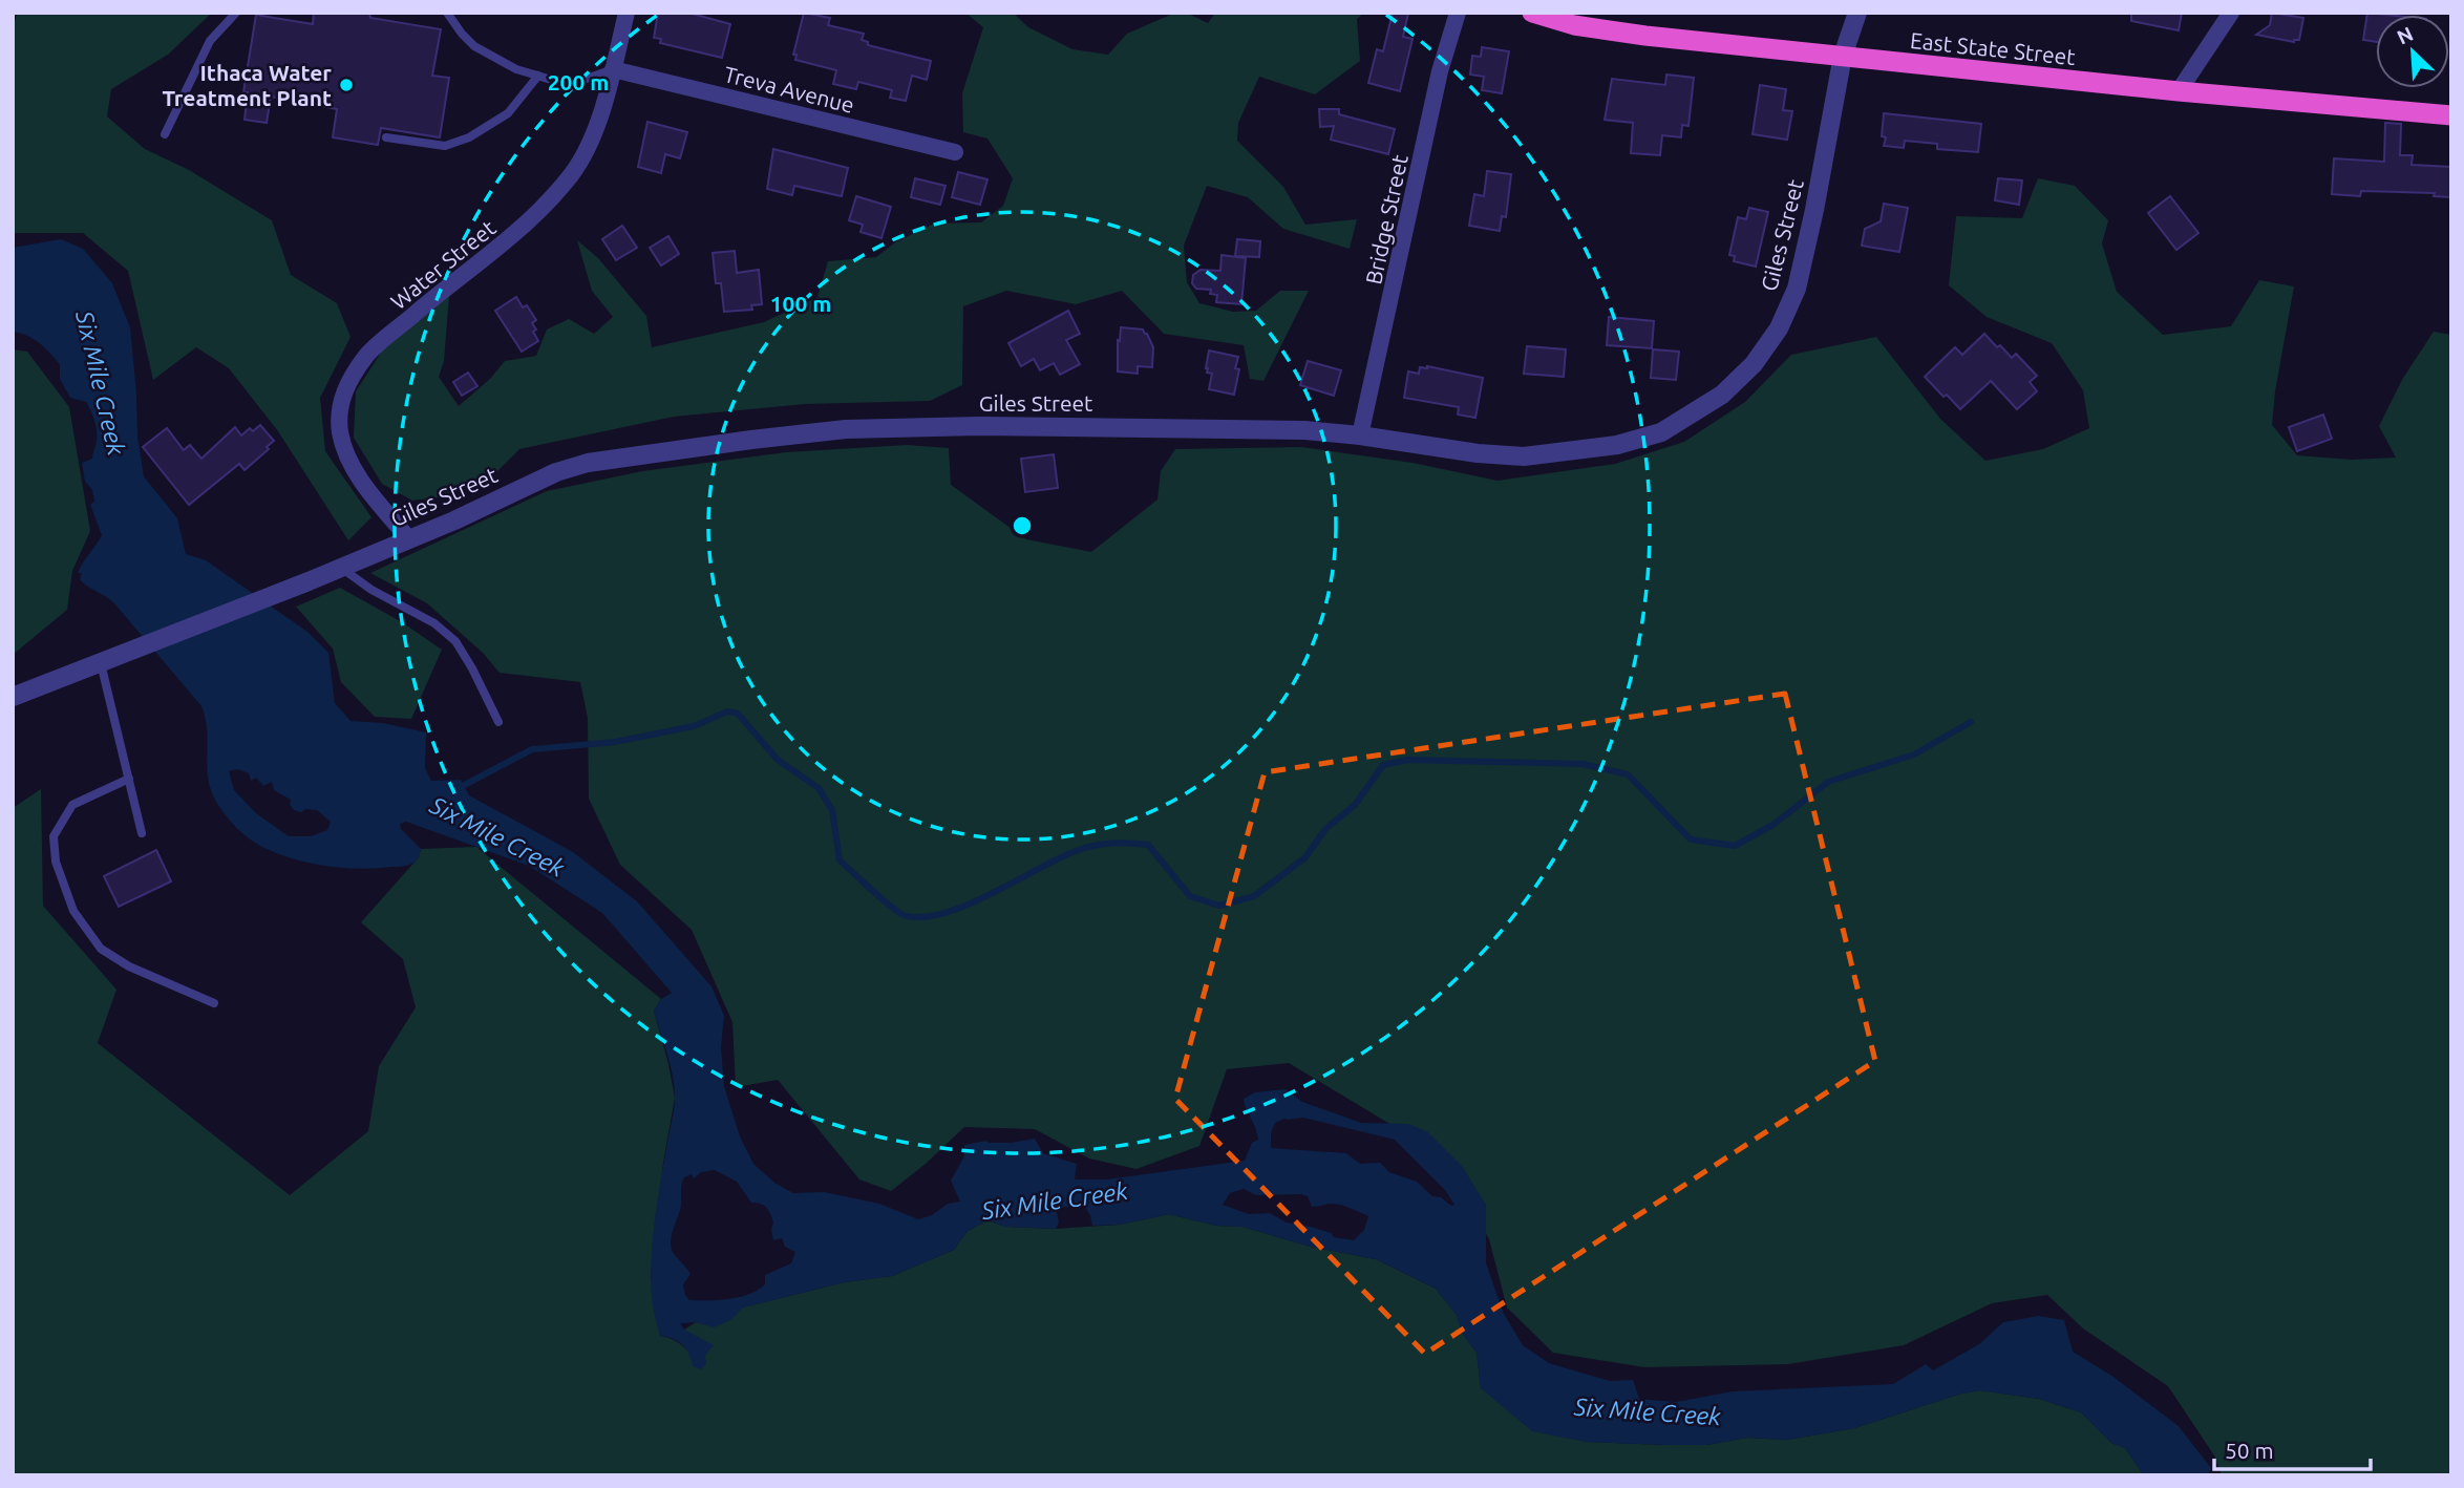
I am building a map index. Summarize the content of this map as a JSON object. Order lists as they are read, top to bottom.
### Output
{
  "streets": {
    "highway": ["East State Street"],
    "street": [
      "Treva Avenue",
      "Bridge Street",
      "Giles Street",
      "Water Street"
    ]
  },
  "crossings": [
    ["East State Street", "Giles Street"],
    ["Treva Avenue", "Water Street"],
    ["Bridge Street", "Giles Street"],
    ["Giles Street", "Water Street"]
  ],
  "water": ["Six Mile Creek"],
  "places": ["Ithaca Water Treatment Plant"],
  "scale_bar": "50 m",
  "north": "top left",
  "rings": ["200 m", "100 m"]
}
